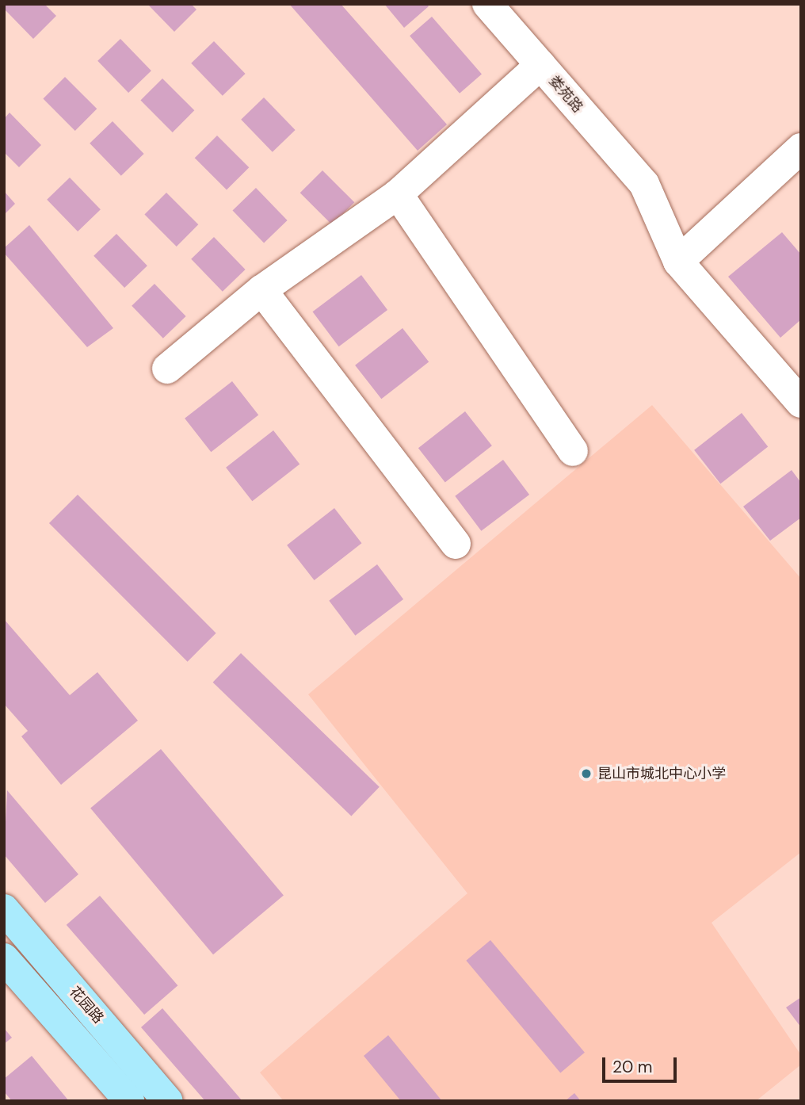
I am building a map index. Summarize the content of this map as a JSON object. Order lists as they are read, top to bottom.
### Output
{
  "streets": {
    "main road": ["花园路"],
    "street": ["娄苑路"]
  },
  "places": ["昆山市城北中心小学"],
  "scale_bar": "20 m"
}
